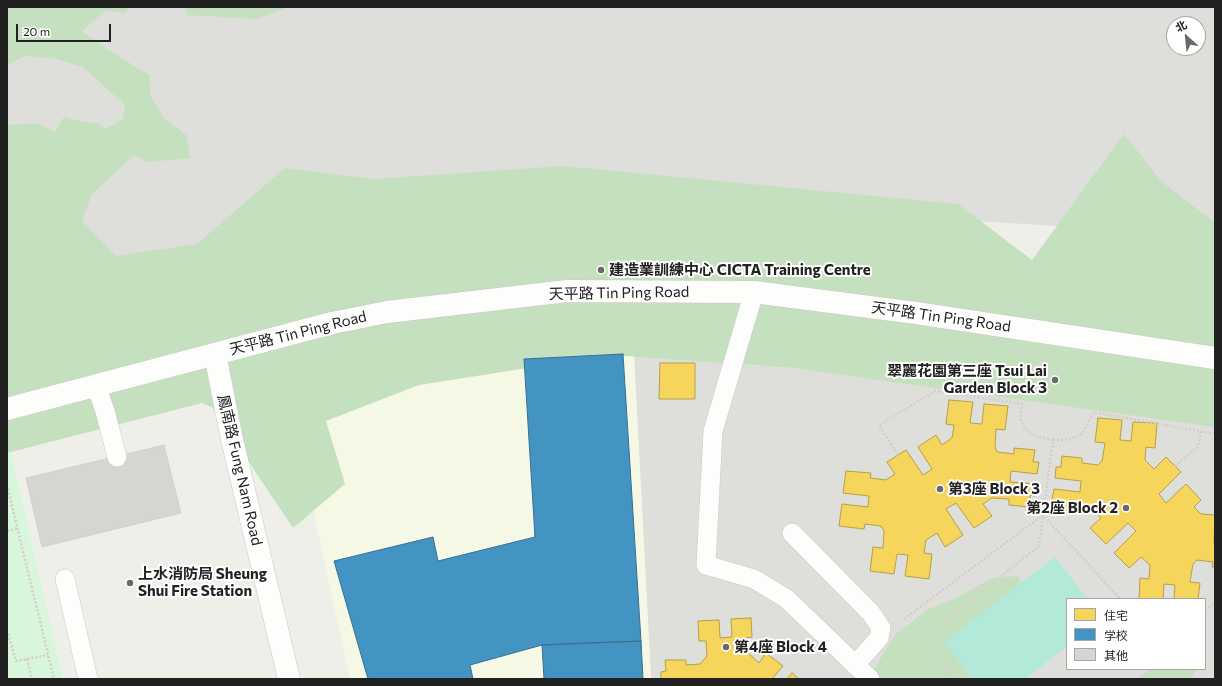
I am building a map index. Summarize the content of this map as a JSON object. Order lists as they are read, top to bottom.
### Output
{
  "streets": {
    "street": ["天平路 Tin Ping Road", "鳳南路 Fung Nam Road"]
  },
  "crossings": [
    ["天平路 Tin Ping Road", "鳳南路 Fung Nam Road"]
  ],
  "places": [
    "建造業訓練中心 CICTA Training Centre",
    "翠麗花園第三座 Tsui Lai Garden Block 3",
    "第3座 Block 3",
    "第2座 Block 2",
    "上水消防局 Sheung Shui Fire Station",
    "第4座 Block 4"
  ],
  "legend": ["住宅", "学校", "其他"],
  "scale_bar": "20 m",
  "north": "top left"
}
